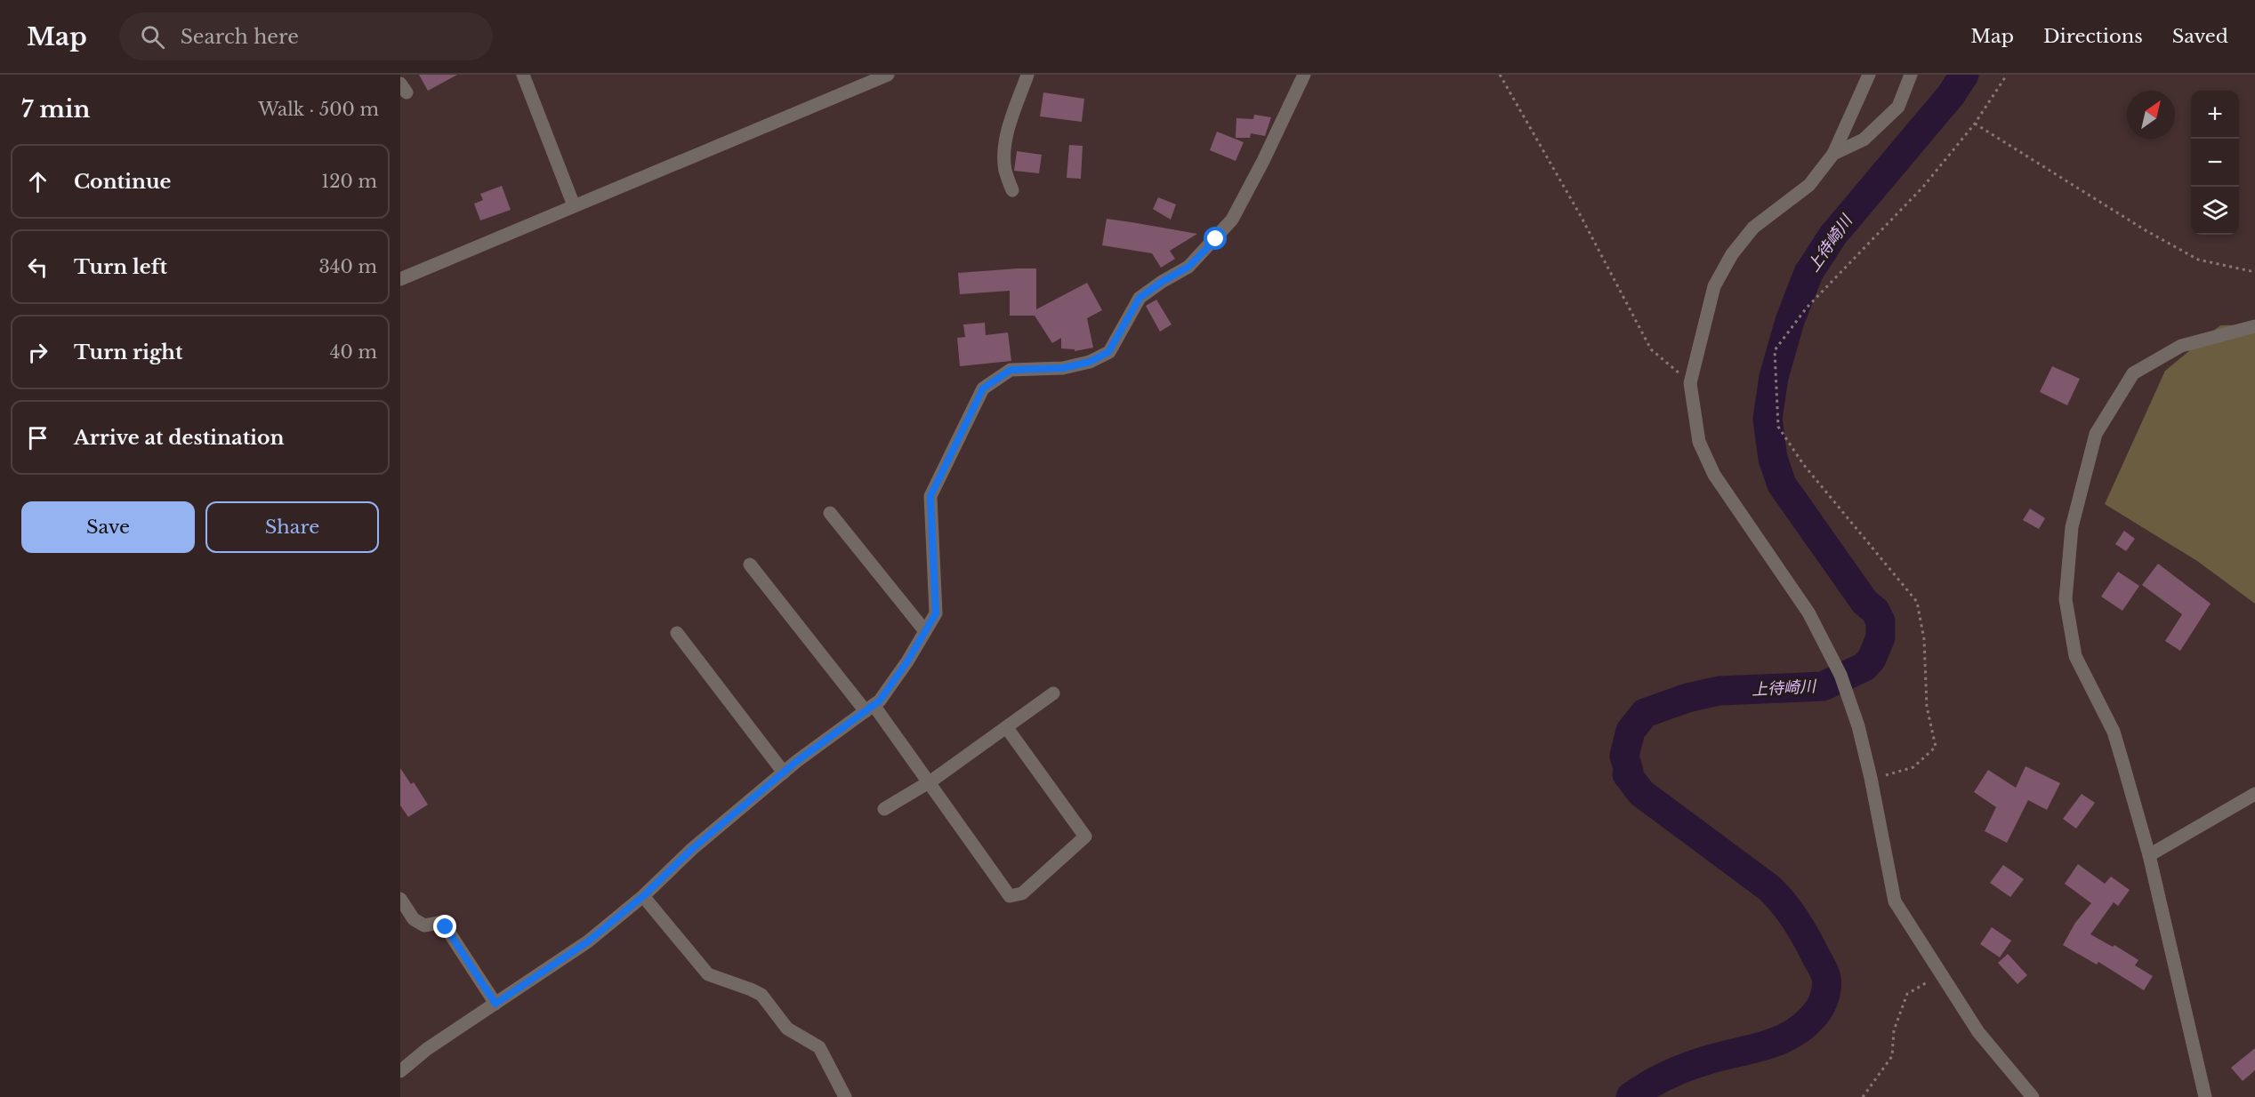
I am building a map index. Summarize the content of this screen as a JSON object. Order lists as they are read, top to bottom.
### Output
{
  "water": ["上待崎川"],
  "north": "top right",
  "page": {
    "header": "Map",
    "search": "Search here",
    "nav": ["Map", "Directions", "Saved"],
    "heading": ["7 min", "Walk · 500 m"],
    "map_buttons": ["+", "−"],
    "list": [
      ["Continue", "120 m"],
      ["Turn left", "340 m"],
      ["Turn right", "40 m"],
      "Arrive at destination"
    ],
    "buttons": ["Save", "Share"]
  }
}
